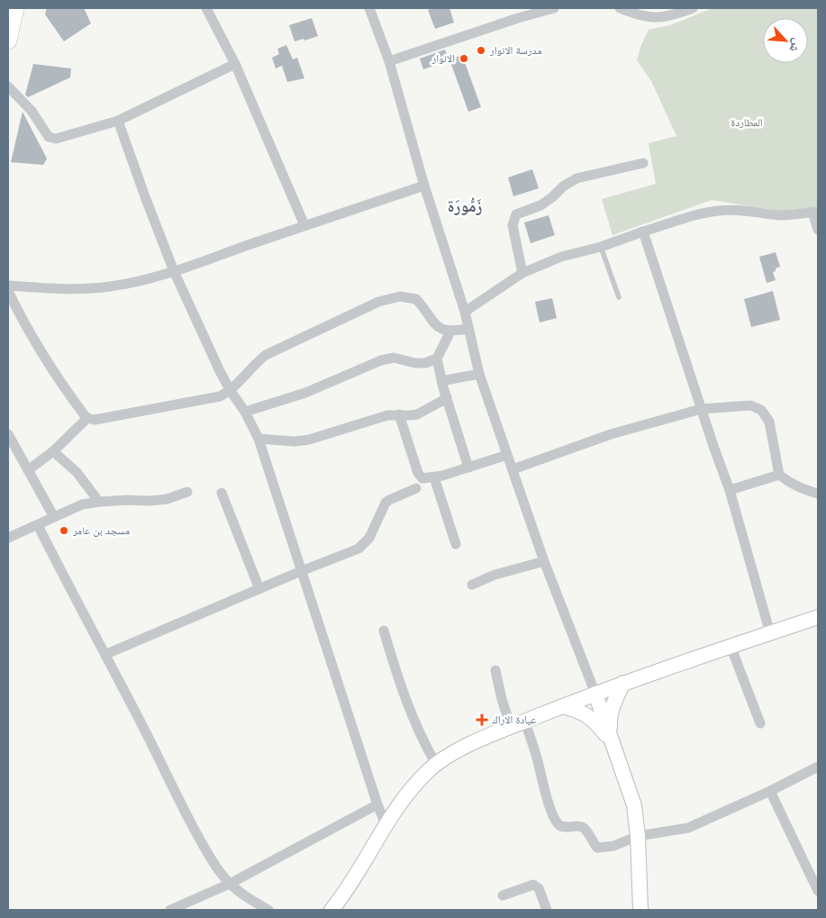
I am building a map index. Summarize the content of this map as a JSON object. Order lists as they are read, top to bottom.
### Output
{
  "districts": ["زَمُّورَة"],
  "parks": ["المطاردة"],
  "places": {
    "other": ["مدرسة الانوار", "الانوار", "مسجد بن عامر"],
    "health": ["عيادة الاراك"]
  },
  "north": "bottom right"
}
